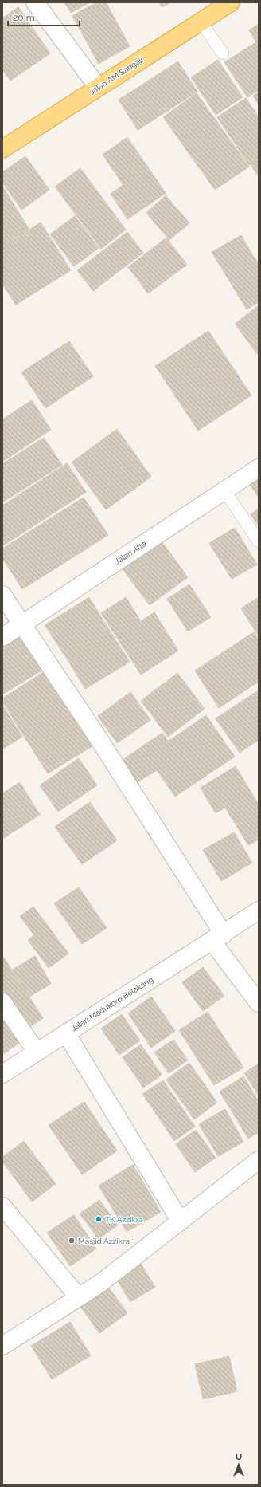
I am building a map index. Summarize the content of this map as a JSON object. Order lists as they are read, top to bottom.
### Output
{
  "streets": {
    "highway": ["Jalan AM Sangaji"],
    "street": ["Jalan Atta", "Jalan Madukoro Belakang"]
  },
  "places": ["TK Azzikra", "Masjid Azzikra"],
  "scale_bar": "20 m",
  "north": "top"
}
